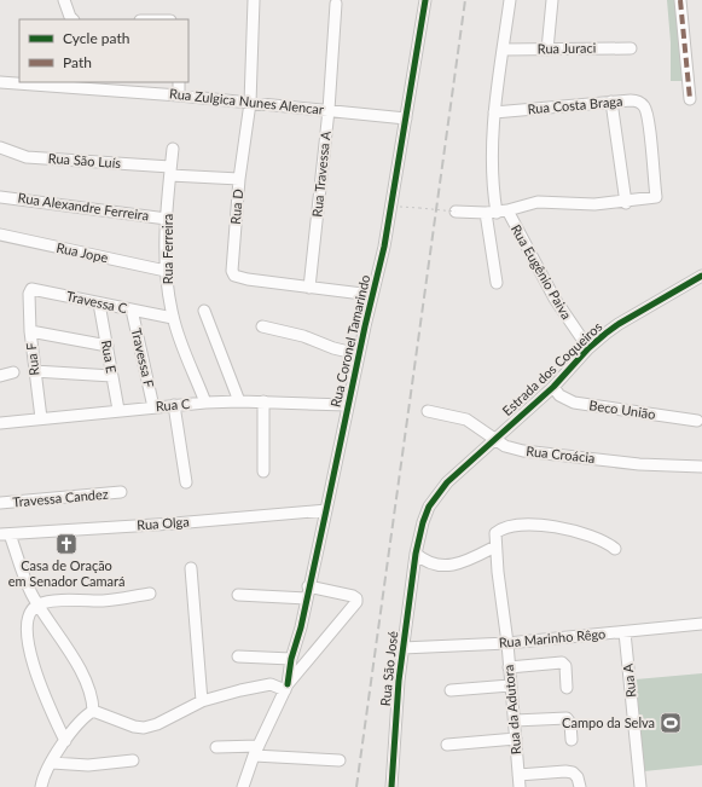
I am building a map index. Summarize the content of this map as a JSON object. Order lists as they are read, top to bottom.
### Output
{
  "streets": {
    "street": [
      "Rua Juraci",
      "Rua Zulgica Nunes Alencar",
      "Rua Costa Braga",
      "Rua São Luís",
      "Rua Travessa A",
      "Rua Alexandre Ferreira",
      "Rua D",
      "Rua Ferreira",
      "Rua Jope",
      "Rua Eugênio Paiva",
      "Travessa C",
      "Rua Coronel Tamarindo",
      "Rua E",
      "Travessa F",
      "Rua F",
      "Estrada dos Coqueiros",
      "Rua C",
      "Beco União",
      "Rua Croácia",
      "Travessa Candez",
      "Rua Olga",
      "Rua Marinho Rêgo",
      "Rua São José",
      "Rua A",
      "Rua da Adutora"
    ]
  },
  "crossings": [
    ["Rua Juraci", "Rua Eugênio Paiva"],
    ["Rua Zulgica Nunes Alencar", "Rua Travessa A"],
    ["Rua Zulgica Nunes Alencar", "Rua D"],
    ["Rua Zulgica Nunes Alencar", "Rua Coronel Tamarindo"],
    ["Rua Costa Braga", "Rua Eugênio Paiva"],
    ["Rua São Luís", "Rua D"],
    ["Rua São Luís", "Rua Ferreira"],
    ["Rua Travessa A", "Rua D"],
    ["Rua Alexandre Ferreira", "Rua Ferreira"],
    ["Rua D", "Rua Coronel Tamarindo"],
    ["Rua Ferreira", "Rua Jope"],
    ["Rua Ferreira", "Travessa C"],
    ["Rua Ferreira", "Rua C"],
    ["Rua Eugênio Paiva", "Estrada dos Coqueiros"],
    ["Travessa C", "Rua E"],
    ["Travessa C", "Travessa F"],
    ["Travessa C", "Rua F"],
    ["Rua Coronel Tamarindo", "Rua C"],
    ["Rua Coronel Tamarindo", "Rua Olga"],
    ["Rua E", "Rua C"],
    ["Travessa F", "Rua C"],
    ["Rua F", "Rua C"],
    ["Estrada dos Coqueiros", "Beco União"],
    ["Estrada dos Coqueiros", "Rua Croácia"],
    ["Estrada dos Coqueiros", "Rua São José"],
    ["Rua Marinho Rêgo", "Rua São José"],
    ["Rua Marinho Rêgo", "Rua A"],
    ["Rua Marinho Rêgo", "Rua da Adutora"]
  ],
  "places": {
    "church": ["Casa de Oração em Senador Camará"],
    "sports": ["Campo da Selva"]
  },
  "legend": ["Cycle path", "Path"]
}
